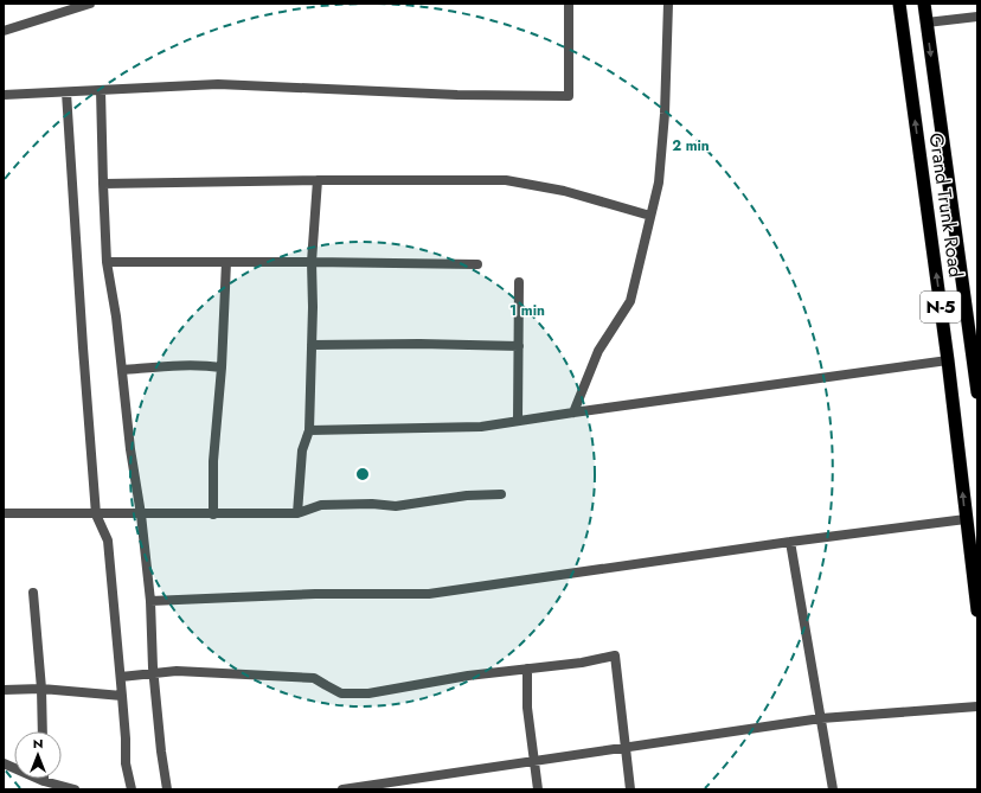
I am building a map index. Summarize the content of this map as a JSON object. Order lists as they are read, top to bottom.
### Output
{
  "streets": {
    "highway": ["Grand Trunk Road", "N-5"]
  },
  "north": "top",
  "rings": ["2 min", "1 min"]
}
